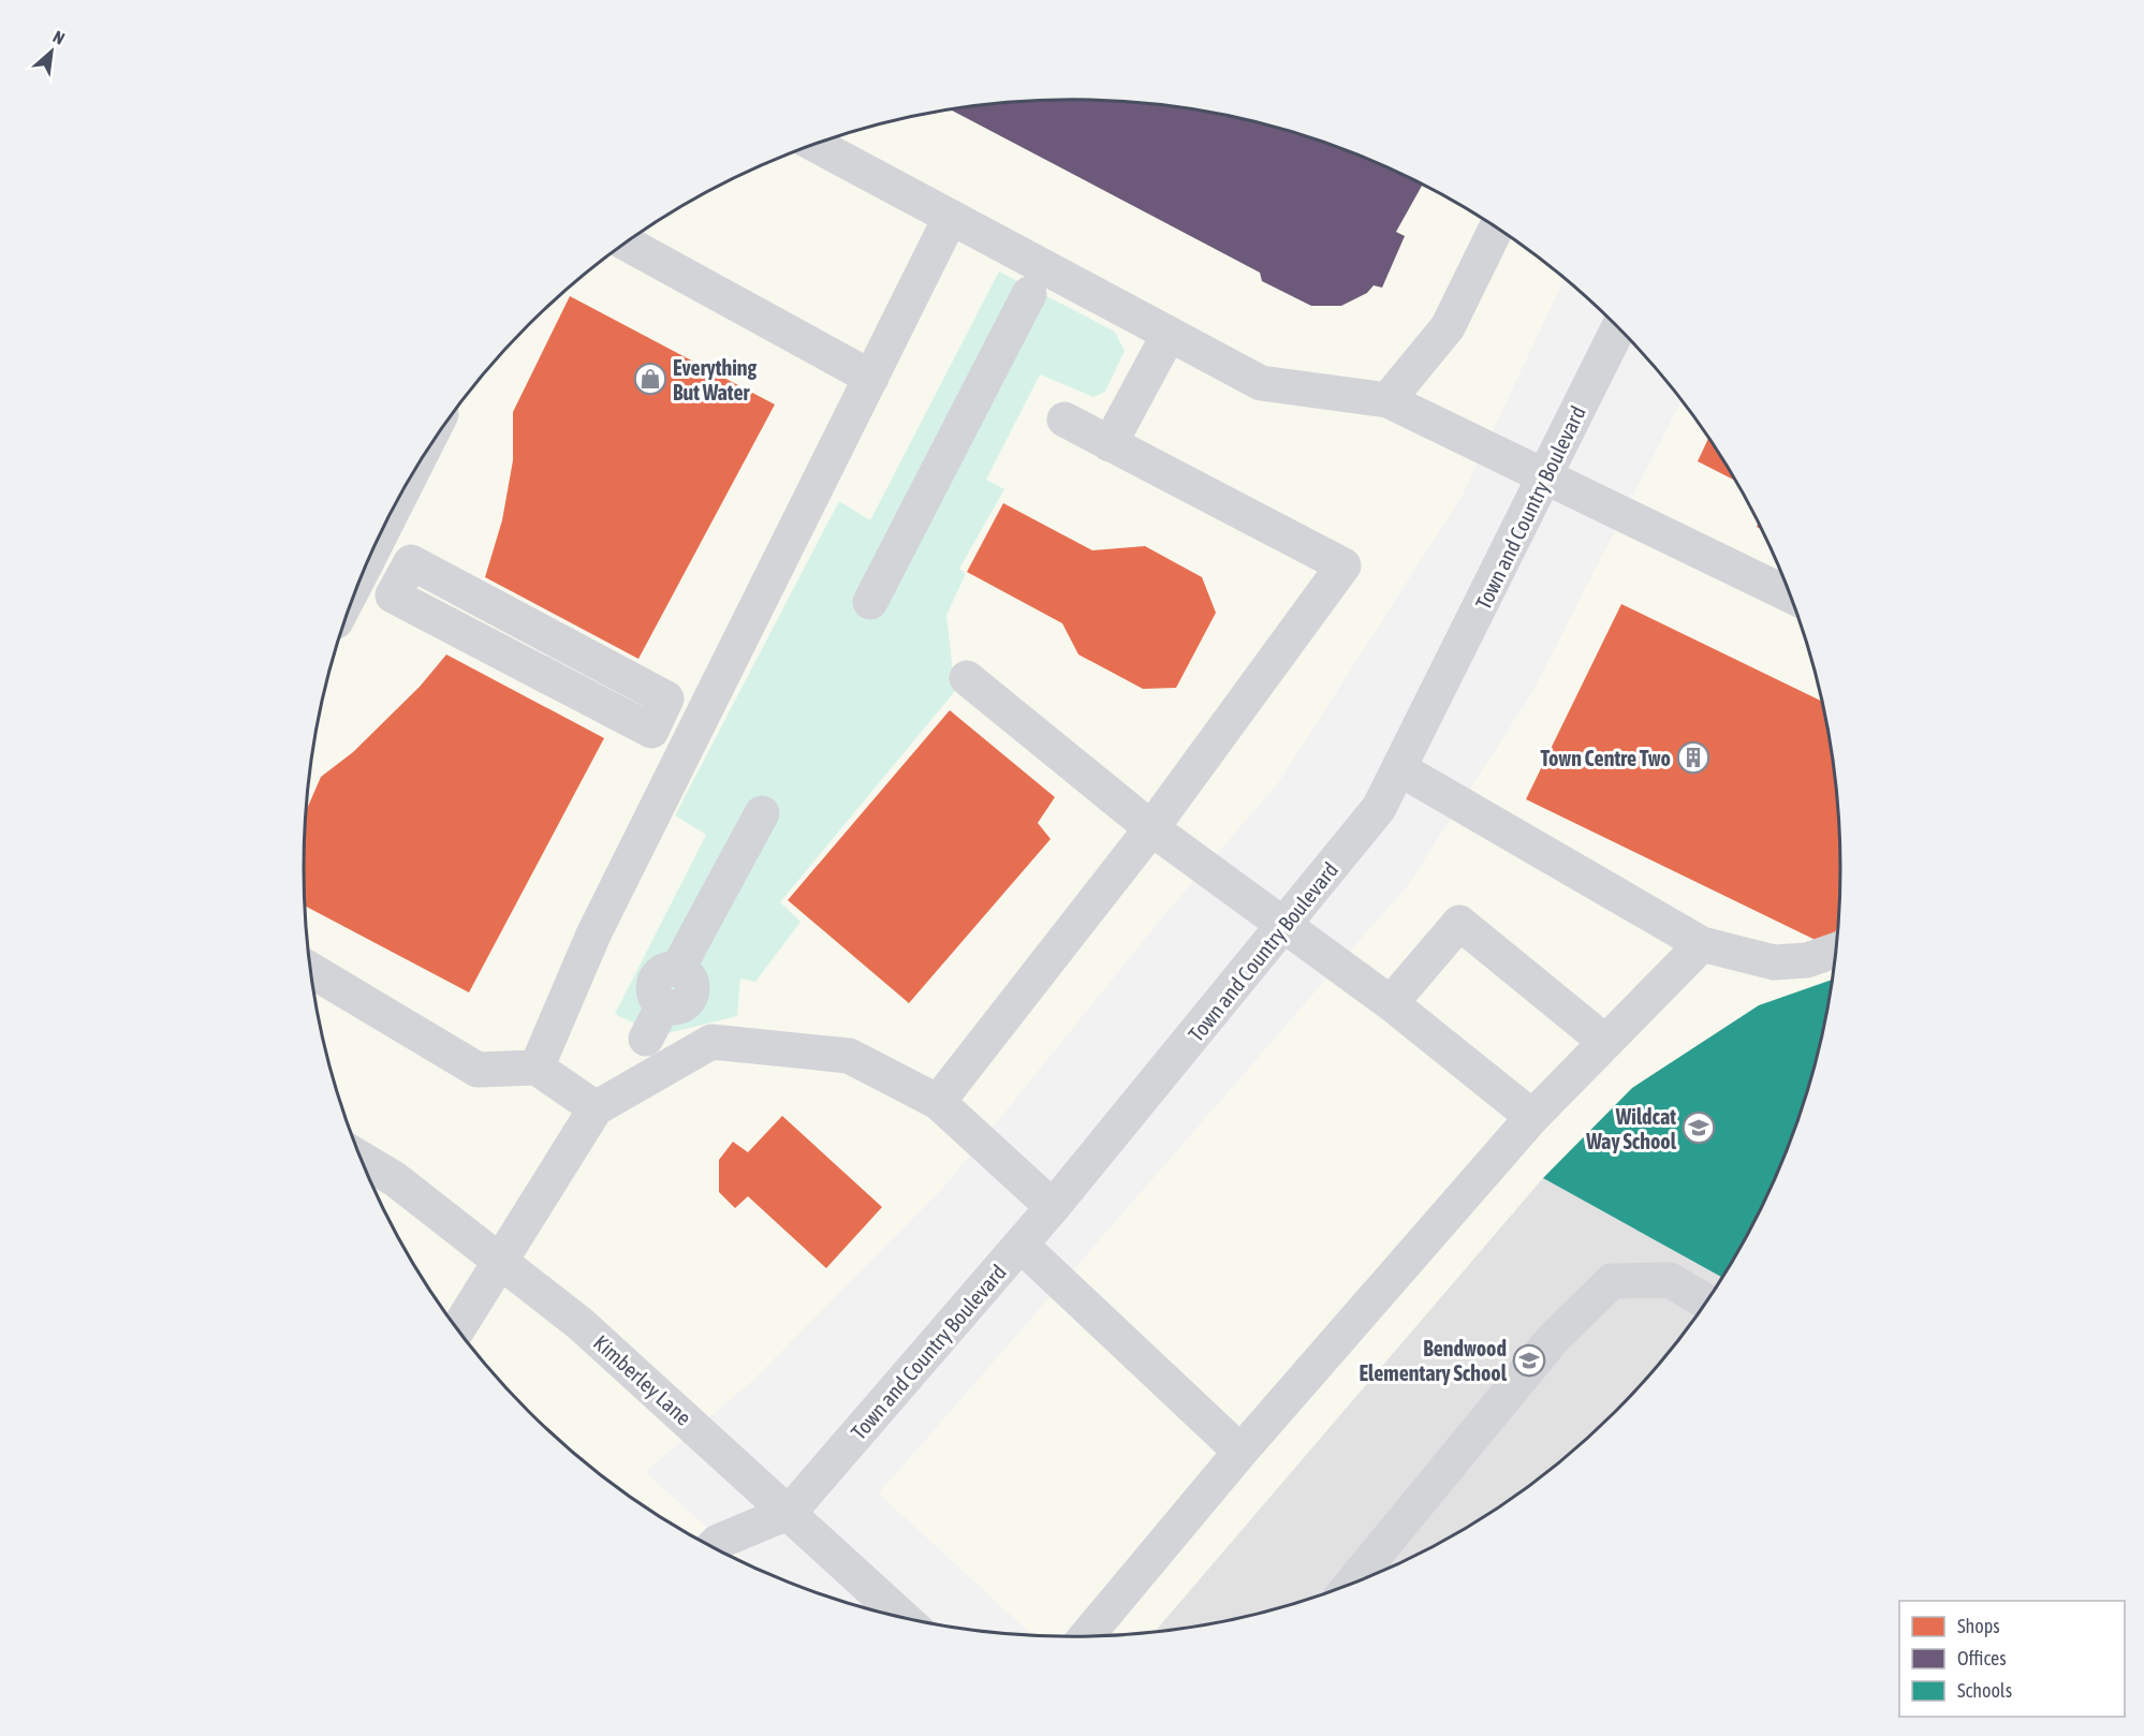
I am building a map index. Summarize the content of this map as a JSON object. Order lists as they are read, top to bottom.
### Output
{
  "streets": {
    "street": ["Town and Country Boulevard", "Kimberley Lane"]
  },
  "crossings": [
    ["Town and Country Boulevard", "Kimberley Lane"]
  ],
  "places": {
    "shop": ["Everything But Water"],
    "building": ["Town Centre Two"],
    "school or university": ["Wildcat Way School", "Bendwood Elementary School"]
  },
  "legend": ["Shops", "Offices", "Schools"],
  "north": "top right"
}
